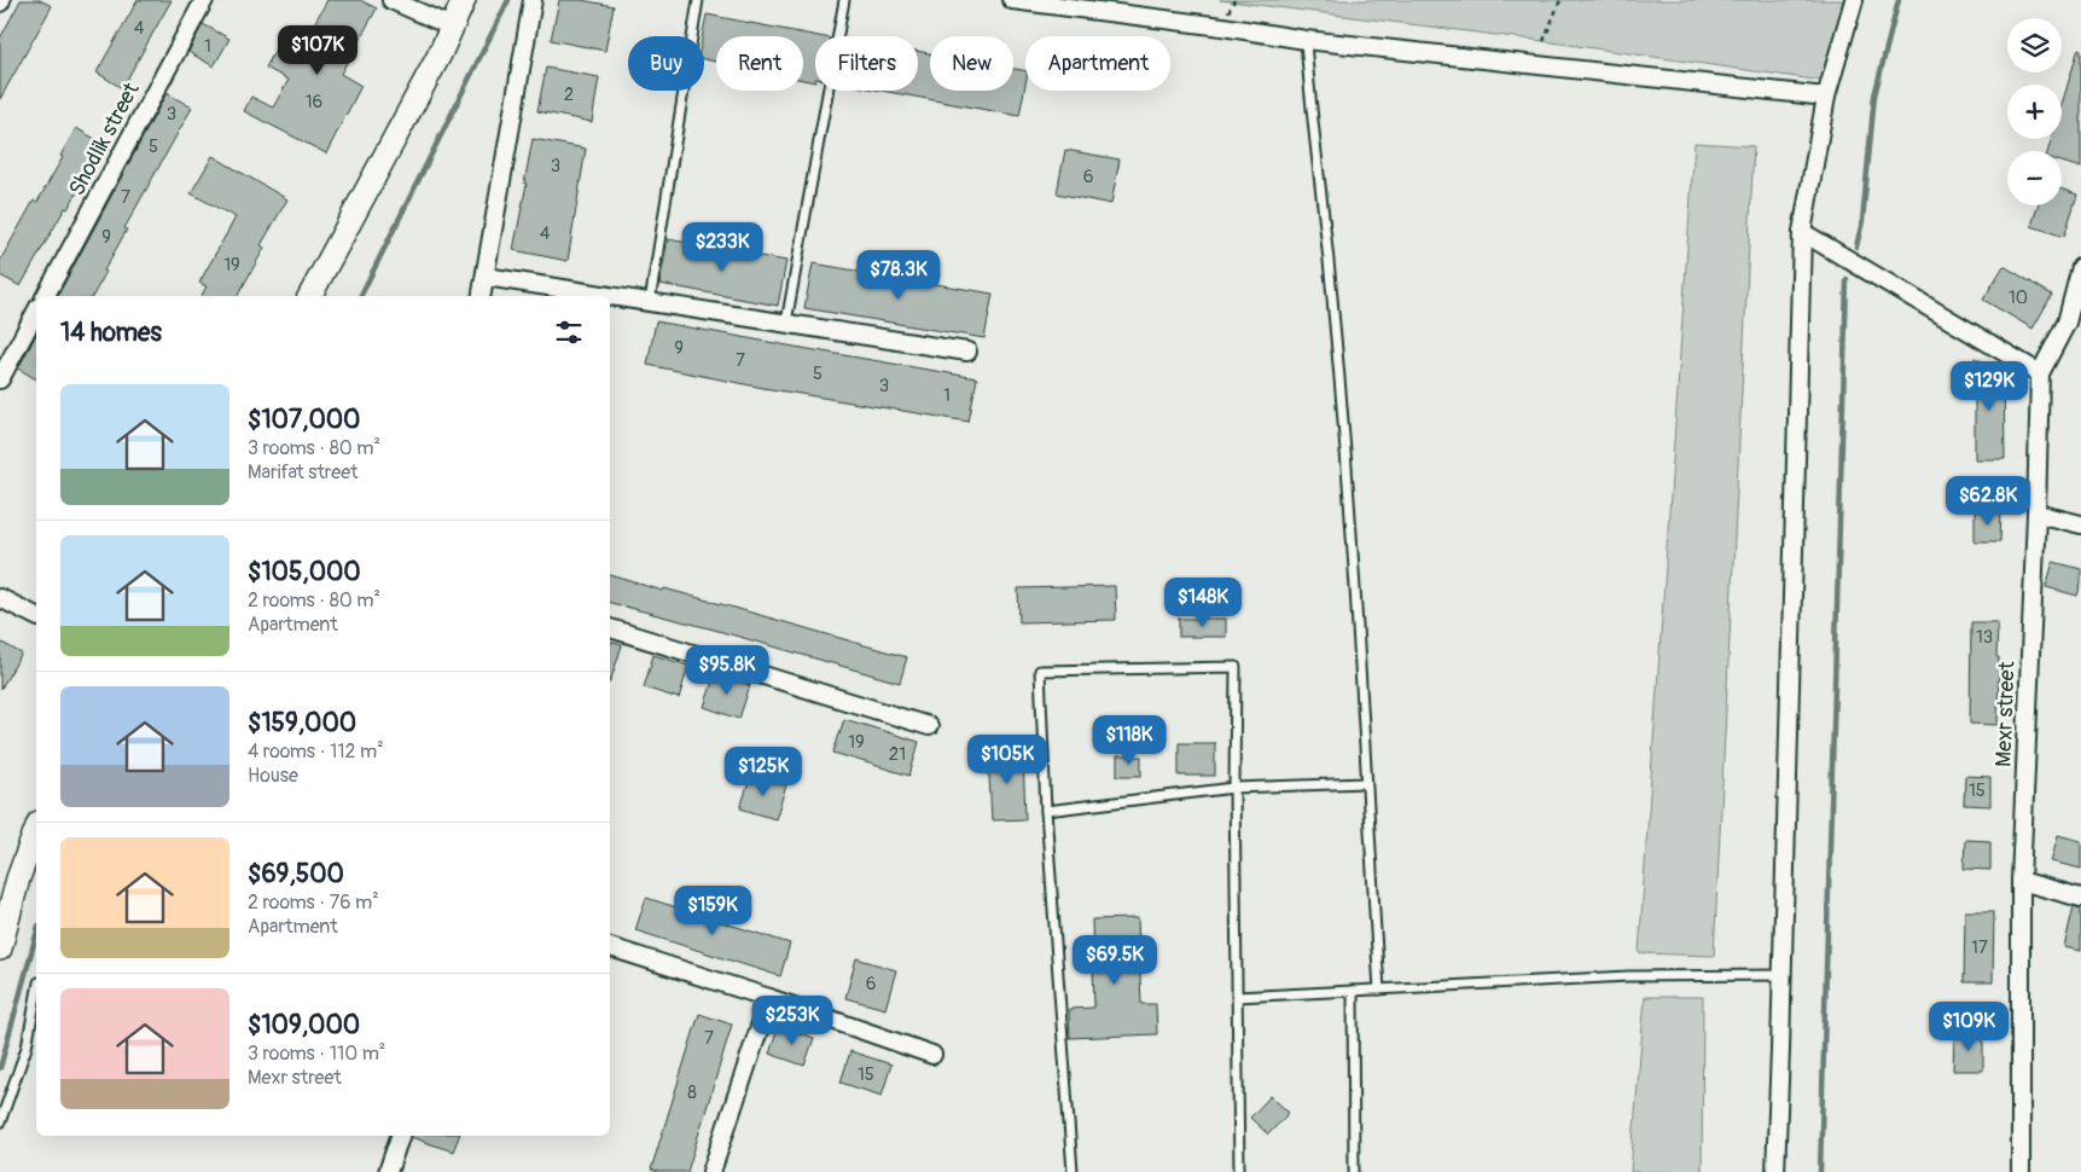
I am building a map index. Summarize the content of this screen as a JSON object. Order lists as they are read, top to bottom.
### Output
{
  "streets": {
    "street": ["Shodlik street", "Mexr street"]
  },
  "house_numbers": [
    "4",
    "1",
    "2",
    "16",
    "3",
    "5",
    "3",
    "6",
    "7",
    "4",
    "9",
    "19",
    "10",
    "9",
    "7",
    "5",
    "3",
    "1",
    "13",
    "19",
    "21",
    "15",
    "17",
    "6",
    "7",
    "15",
    "8"
  ],
  "page": {
    "map_buttons": ["+", "−"],
    "price": [
      "$107K",
      "$233K",
      "$78.3K",
      "$129K",
      "$62.8K",
      "$148K",
      "$95.8K",
      "$118K",
      "$105K",
      "$125K",
      "$159K",
      "$69.5K",
      "$253K",
      "$109K"
    ],
    "chip": [
      "Buy",
      "Rent",
      "Filters",
      "New",
      "Apartment"
    ],
    "heading": "14 homes",
    "list": [
      {
        "name": "$107,000",
        "note": "3 rooms · 80 m² · Marifat street"
      },
      {
        "name": "$105,000",
        "note": "2 rooms · 80 m² · Apartment"
      },
      {
        "name": "$159,000",
        "note": "4 rooms · 112 m² · House"
      },
      {
        "name": "$69,500",
        "note": "2 rooms · 76 m² · Apartment"
      },
      {
        "name": "$109,000",
        "note": "3 rooms · 110 m² · Mexr street"
      }
    ]
  }
}
